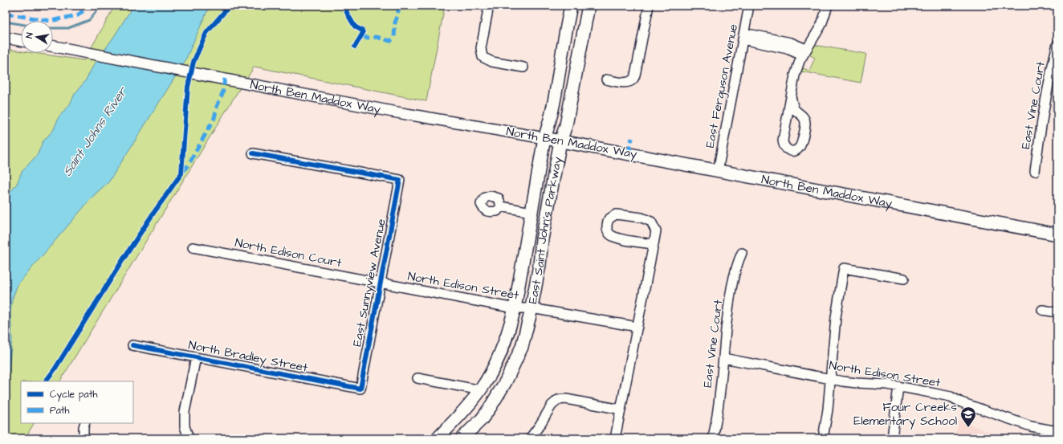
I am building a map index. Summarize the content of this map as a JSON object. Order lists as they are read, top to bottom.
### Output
{
  "streets": {
    "main road": ["North Ben Maddox Way", "East Saint John's Parkway"],
    "street": [
      "East Ferguson Avenue",
      "East Vine Court",
      "North Edison Court",
      "East Sunnyview Avenue",
      "North Edison Street",
      "North Bradley Street"
    ]
  },
  "crossings": [
    ["East Ferguson Avenue", "North Ben Maddox Way"],
    ["North Ben Maddox Way", "East Saint John's Parkway"],
    ["East Vine Court", "North Edison Street"],
    ["East Saint John's Parkway", "North Edison Street"],
    ["North Edison Court", "East Sunnyview Avenue"],
    ["North Edison Court", "North Edison Street"],
    ["East Sunnyview Avenue", "North Edison Street"],
    ["East Sunnyview Avenue", "North Bradley Street"]
  ],
  "water": ["Saint Johns River"],
  "places": {
    "school or university": ["Four Creeks Elementary School"]
  },
  "legend": ["Cycle path", "Path"],
  "north": "left"
}
